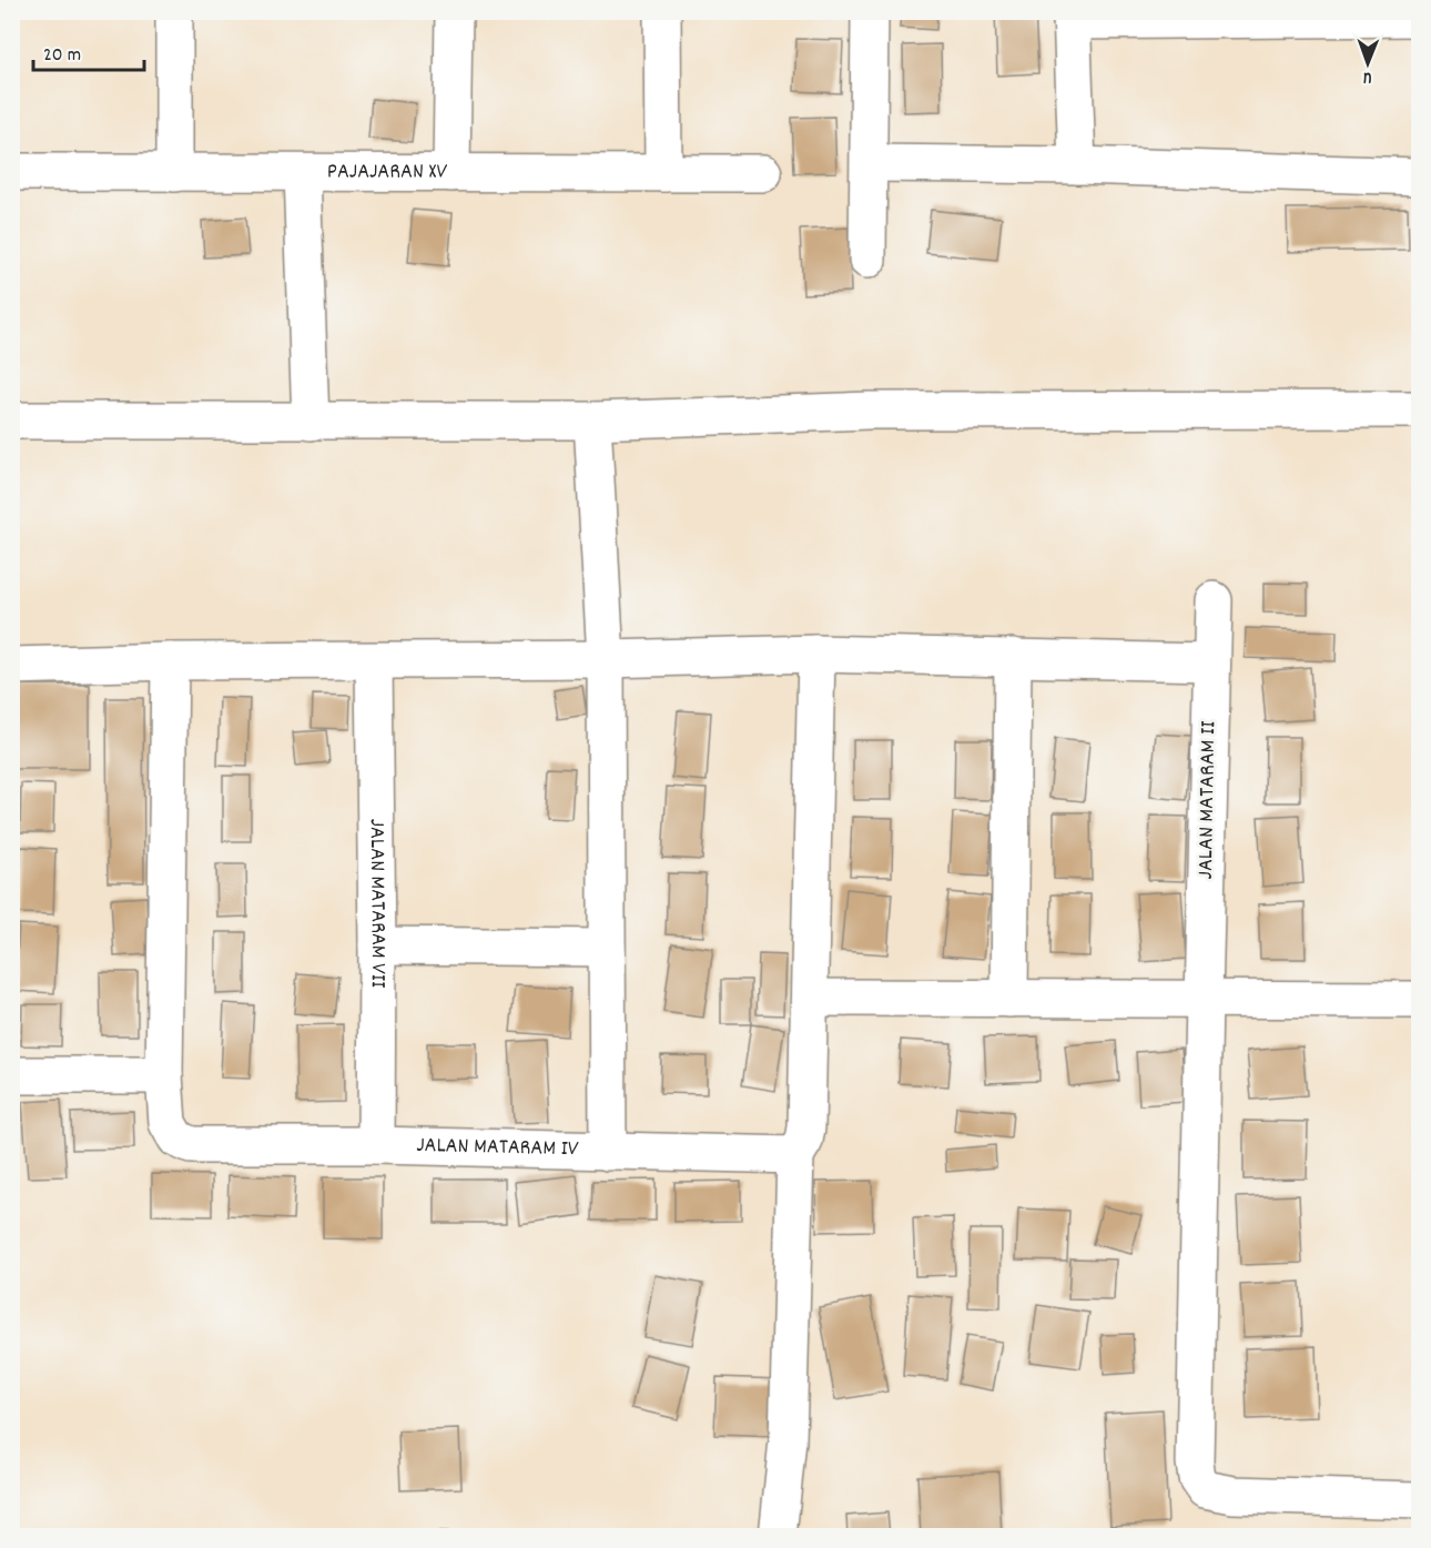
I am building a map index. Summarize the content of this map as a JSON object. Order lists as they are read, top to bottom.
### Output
{
  "streets": {
    "street": [
      "PAJAJARAN XV",
      "JALAN MATARAM II",
      "JALAN MATARAM VII",
      "JALAN MATARAM IV"
    ]
  },
  "crossings": [
    ["JALAN MATARAM VII", "JALAN MATARAM IV"]
  ],
  "scale_bar": "20 m",
  "north": "bottom"
}
